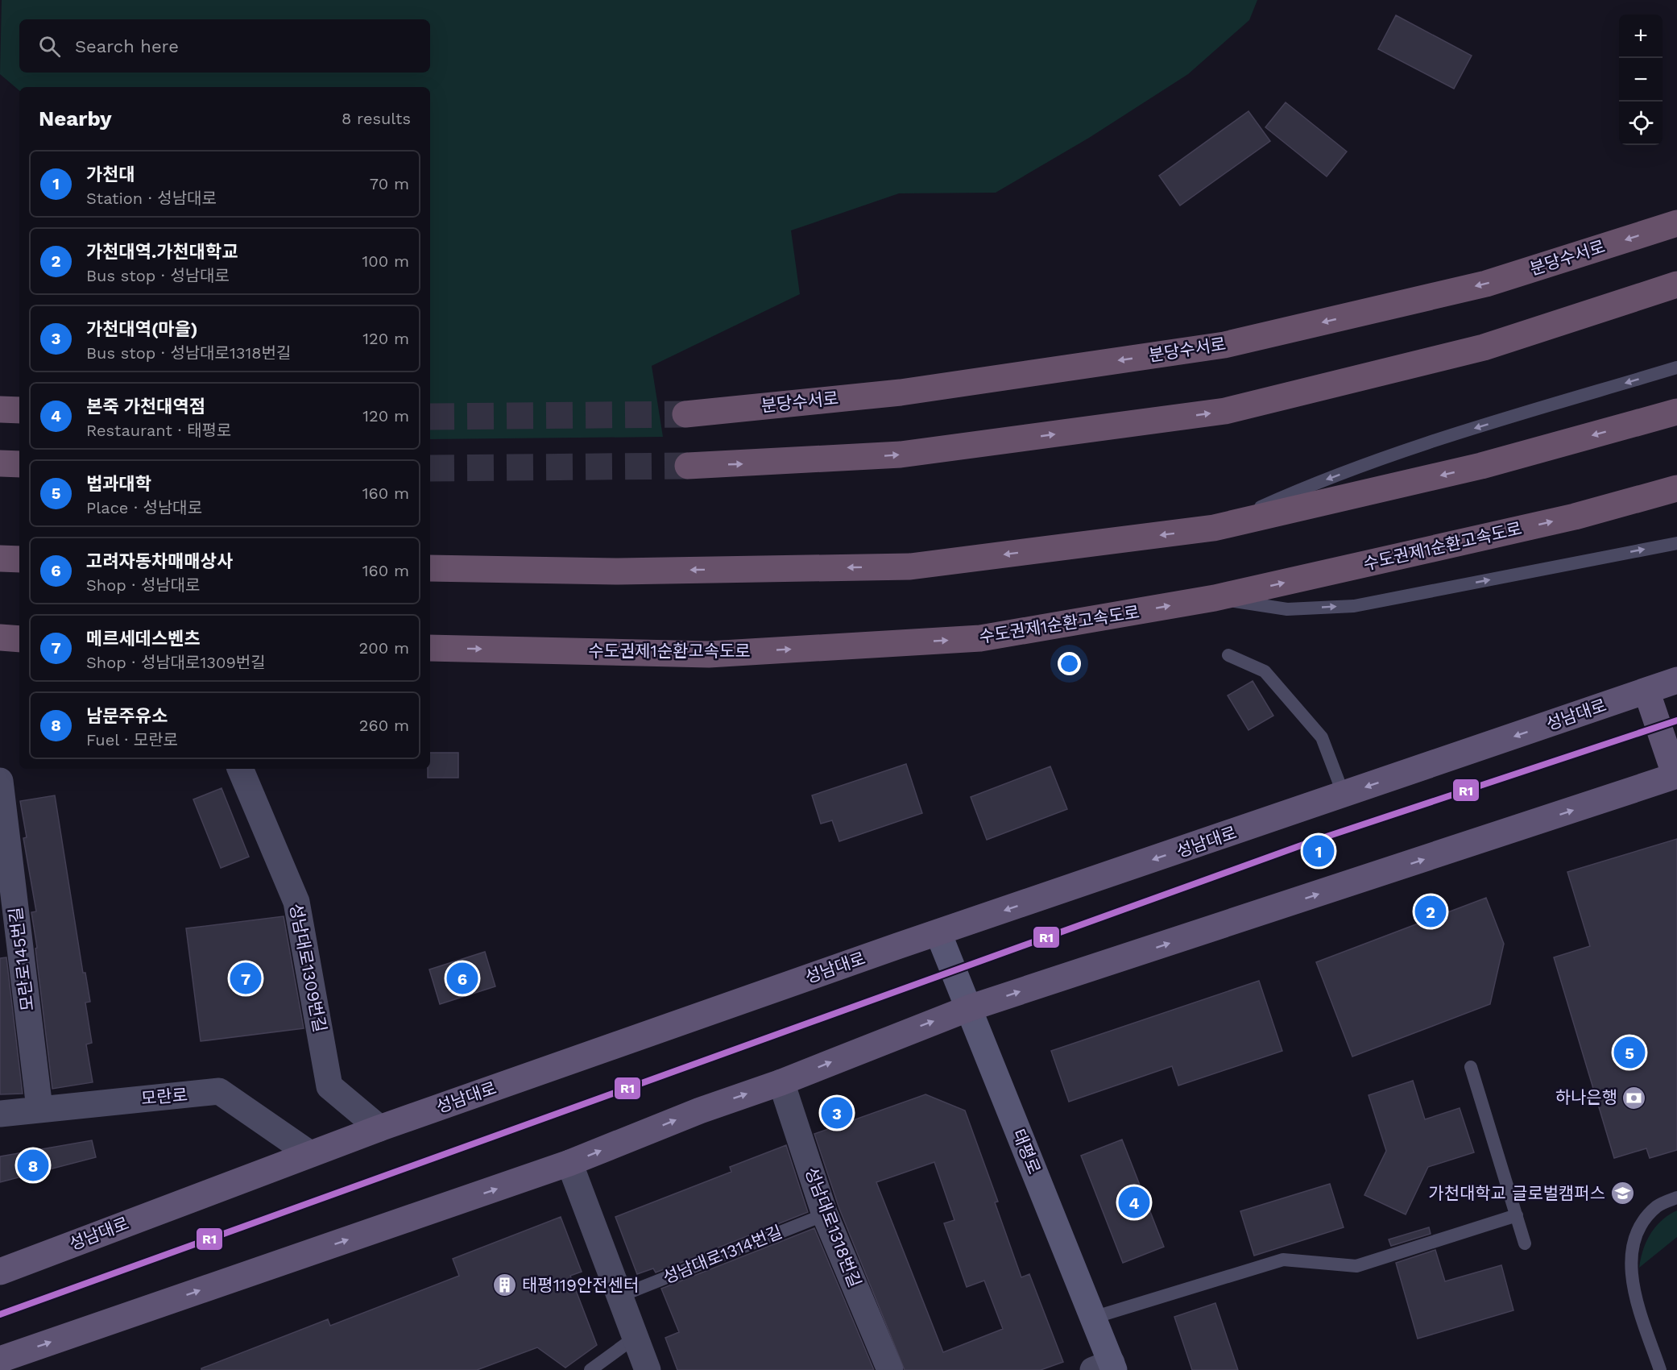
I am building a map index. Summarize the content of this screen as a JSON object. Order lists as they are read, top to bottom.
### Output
{
  "streets": {
    "highway": ["분당수서로", "수도권제1순환고속도로"],
    "main road": ["성남대로", "태평로"],
    "street": [
      "모란로145번길",
      "성남대로1309번길",
      "모란로",
      "성남대로1318번길"
    ],
    "lane": ["성남대로1314번길"]
  },
  "crossings": [
    ["성남대로", "성남대로1309번길"],
    ["성남대로", "모란로"],
    ["성남대로", "태평로"],
    ["모란로145번길", "모란로"],
    ["성남대로1318번길", "성남대로1314번길"]
  ],
  "places": {
    "bank": ["하나은행"],
    "school or university": ["가천대학교 글로벌캠퍼스"],
    "building": ["태평119안전센터"]
  },
  "lines": ["transit line R1"],
  "page": {
    "map_buttons": ["+", "−"],
    "search": "Search here",
    "heading": ["Nearby", "8 results"],
    "list": [
      {
        "mark": "1",
        "name": "가천대",
        "note": "Station · 성남대로",
        "value": "70 m"
      },
      {
        "mark": "2",
        "name": "가천대역.가천대학교",
        "note": "Bus stop · 성남대로",
        "value": "100 m"
      },
      {
        "mark": "3",
        "name": "가천대역(마을)",
        "note": "Bus stop · 성남대로1318번길",
        "value": "120 m"
      },
      {
        "mark": "4",
        "name": "본죽 가천대역점",
        "note": "Restaurant · 태평로",
        "value": "120 m"
      },
      {
        "mark": "5",
        "name": "법과대학",
        "note": "Place · 성남대로",
        "value": "160 m"
      },
      {
        "mark": "6",
        "name": "고려자동차매매상사",
        "note": "Shop · 성남대로",
        "value": "160 m"
      },
      {
        "mark": "7",
        "name": "메르세데스벤츠",
        "note": "Shop · 성남대로1309번길",
        "value": "200 m"
      },
      {
        "mark": "8",
        "name": "남문주유소",
        "note": "Fuel · 모란로",
        "value": "260 m"
      }
    ],
    "pins": [
      "1",
      "2",
      "6",
      "7",
      "5",
      "3",
      "8",
      "4"
    ]
  }
}
